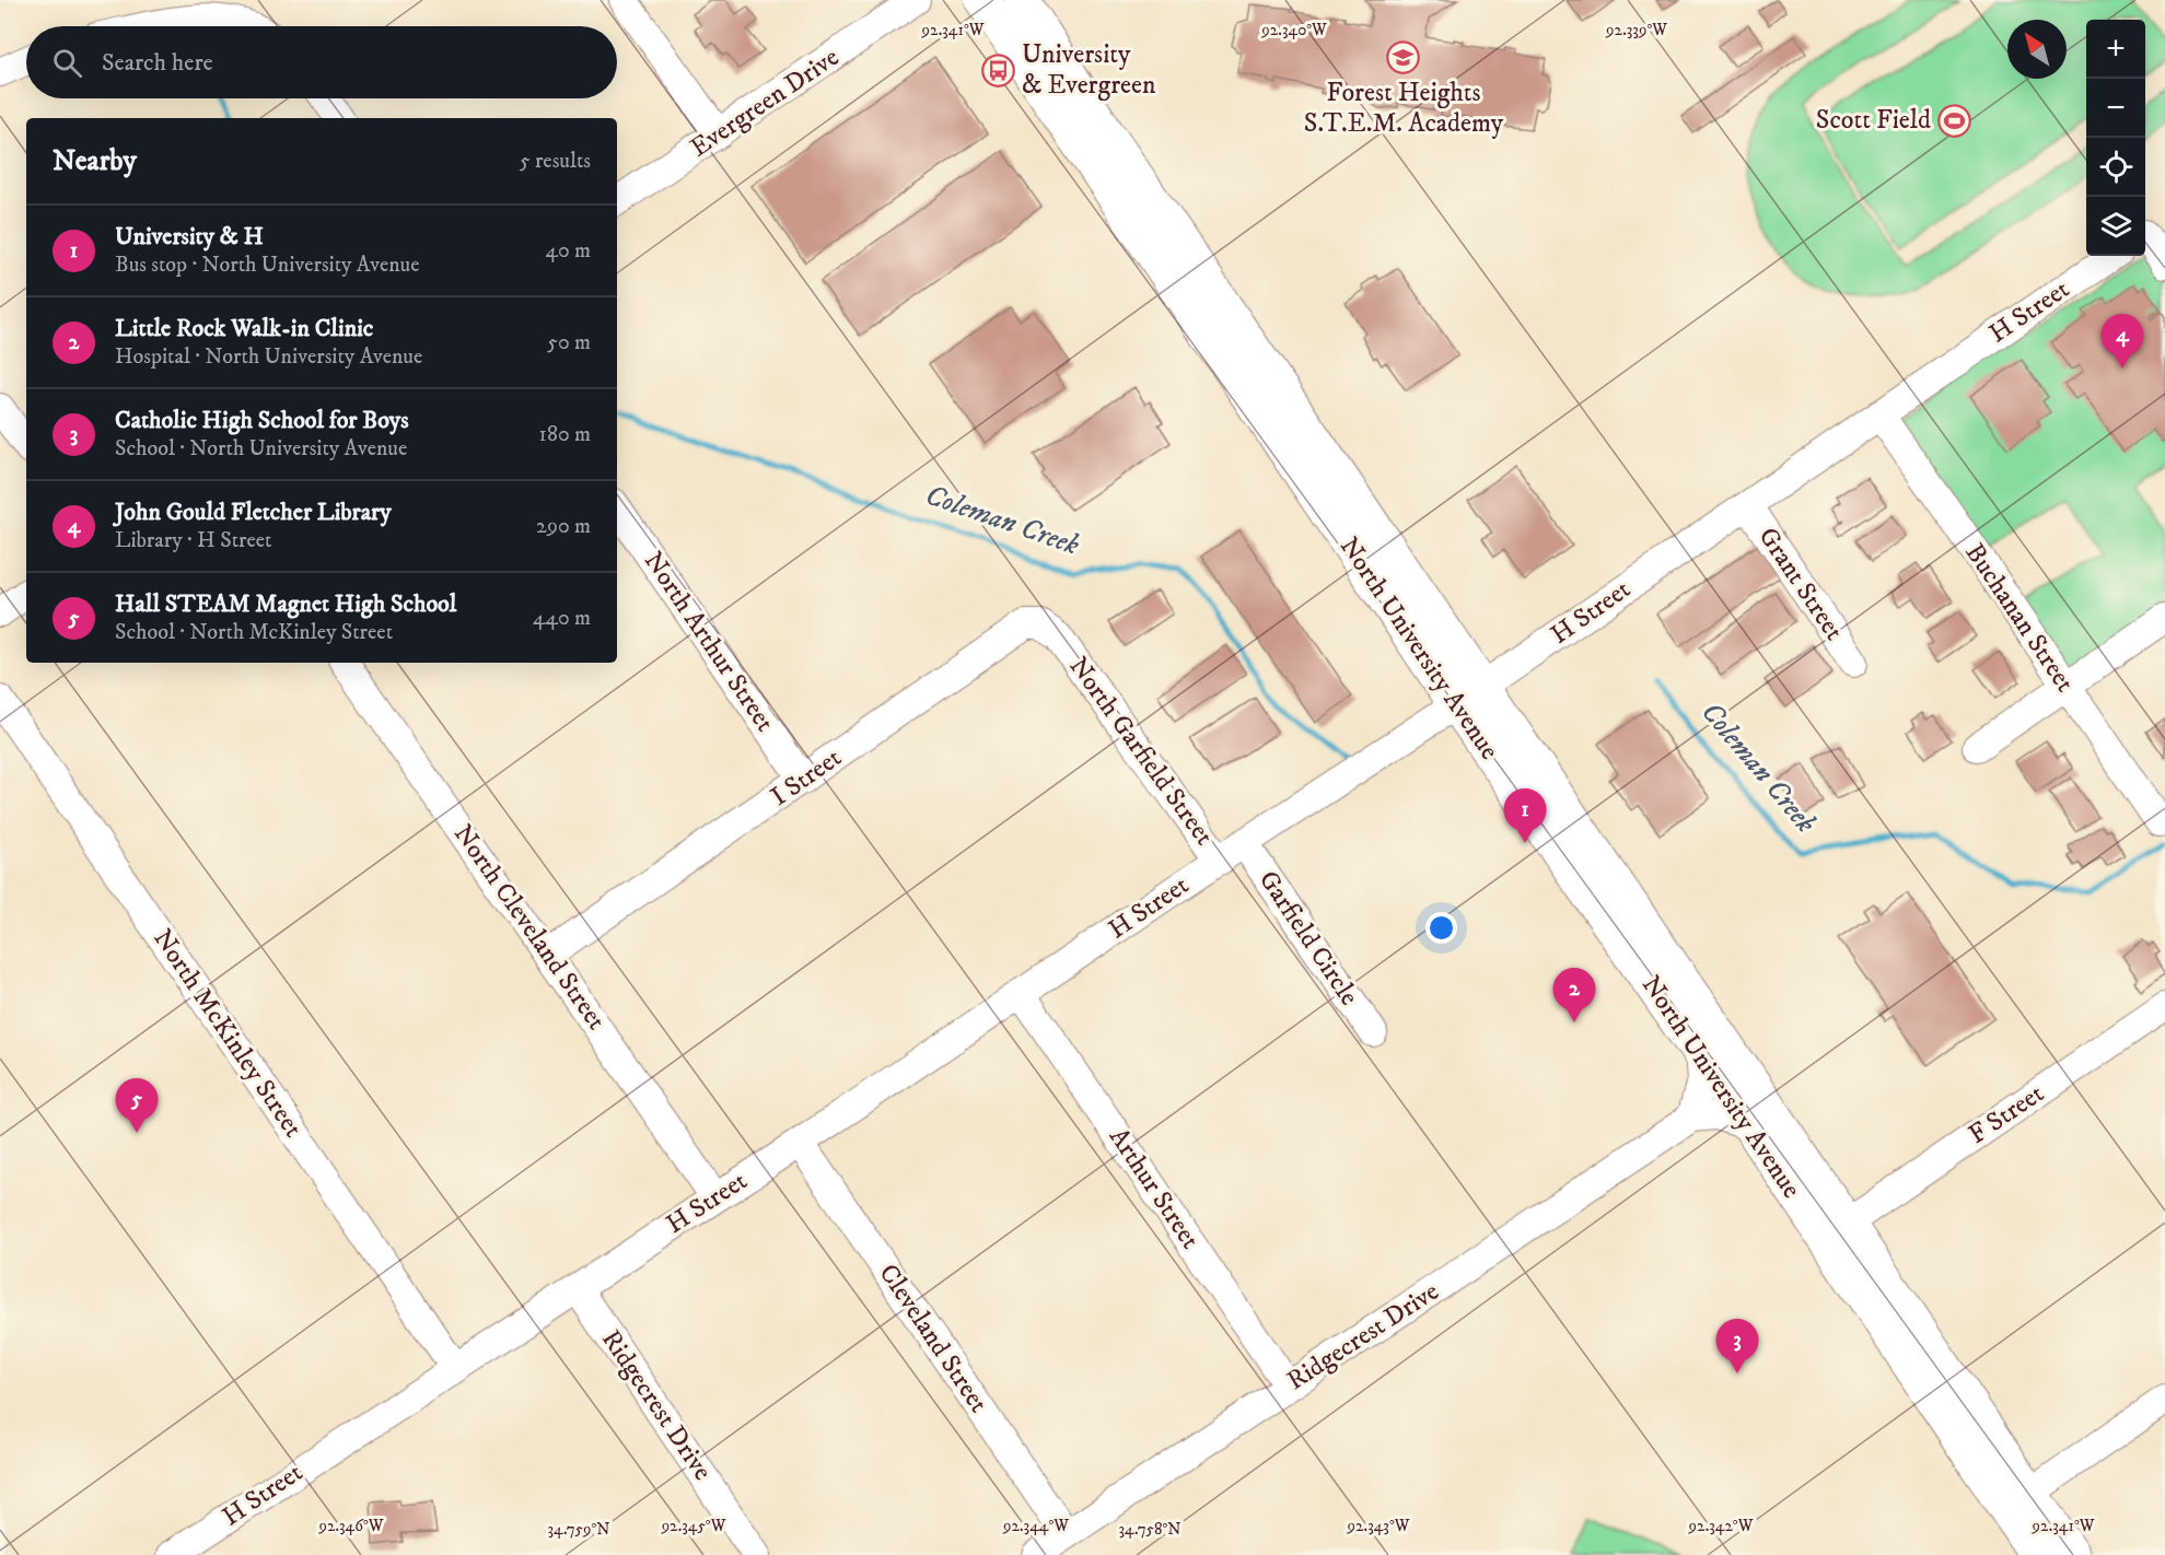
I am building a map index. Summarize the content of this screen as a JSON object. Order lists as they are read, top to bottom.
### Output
{
  "streets": {
    "main road": ["North University Avenue"],
    "street": [
      "Evergreen Drive",
      "H Street",
      "Grant Street",
      "Buchanan Street",
      "North Arthur Street",
      "North Garfield Street",
      "I Street",
      "North Cleveland Street",
      "Garfield Circle",
      "North McKinley Street",
      "F Street",
      "Arthur Street",
      "Ridgecrest Drive",
      "Cleveland Street"
    ]
  },
  "crossings": [
    ["H Street", "Grant Street"],
    ["H Street", "Buchanan Street"],
    ["H Street", "North University Avenue"],
    ["H Street", "North Garfield Street"],
    ["H Street", "North Cleveland Street"],
    ["H Street", "Garfield Circle"],
    ["H Street", "North McKinley Street"],
    ["H Street", "Arthur Street"],
    ["H Street", "Ridgecrest Drive"],
    ["H Street", "Cleveland Street"],
    ["North Arthur Street", "I Street"],
    ["North University Avenue", "F Street"],
    ["North Garfield Street", "I Street"],
    ["I Street", "North Cleveland Street"],
    ["Arthur Street", "Ridgecrest Drive"],
    ["Ridgecrest Drive", "Cleveland Street"]
  ],
  "water": ["Coleman Creek"],
  "places": {
    "school or university": ["Forest Heights S.T.E.M. Academy"],
    "bus stop": ["University & Evergreen"],
    "sports": ["Scott Field"]
  },
  "north": "top left",
  "page": {
    "map_buttons": ["+", "−"],
    "search": "Search here",
    "heading": ["Nearby", "5 results"],
    "list": [
      {
        "mark": "1",
        "name": "University & H",
        "note": "Bus stop · North University Avenue",
        "value": "40 m"
      },
      {
        "mark": "2",
        "name": "Little Rock Walk-in Clinic",
        "note": "Hospital · North University Avenue",
        "value": "50 m"
      },
      {
        "mark": "3",
        "name": "Catholic High School for Boys",
        "note": "School · North University Avenue",
        "value": "180 m"
      },
      {
        "mark": "4",
        "name": "John Gould Fletcher Library",
        "note": "Library · H Street",
        "value": "290 m"
      },
      {
        "mark": "5",
        "name": "Hall STEAM Magnet High School",
        "note": "School · North McKinley Street",
        "value": "440 m"
      }
    ],
    "pins": [
      "4",
      "1",
      "2",
      "5",
      "3"
    ]
  },
  "coordinates": [
    "92.341°W",
    "92.340°W",
    "92.339°W",
    "92.346°W",
    "92.345°W",
    "92.344°W",
    "92.343°W",
    "92.342°W",
    "34.759°N",
    "34.758°N"
  ]
}
